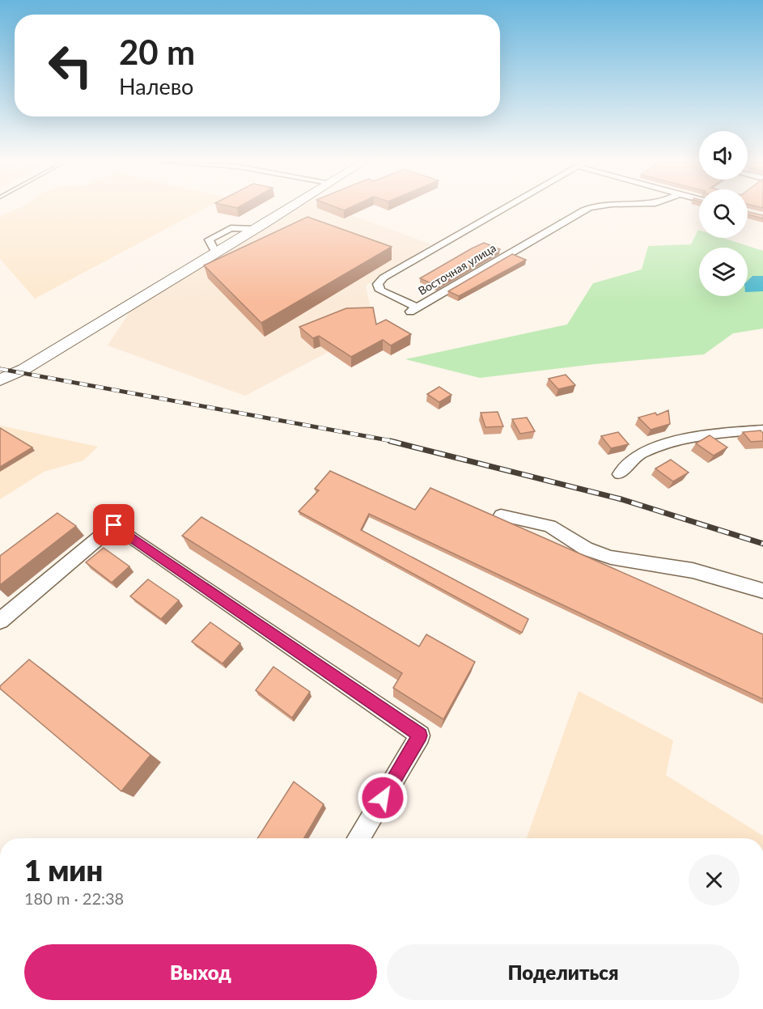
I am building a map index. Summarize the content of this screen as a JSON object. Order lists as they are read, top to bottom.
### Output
{
  "streets": {
    "street": ["Восточная улица"]
  },
  "page": {
    "turn": ["20 m", "Налево"],
    "heading": ["1 мин", "180 m · 22:38"],
    "buttons": ["Выход", "Поделиться"]
  }
}
